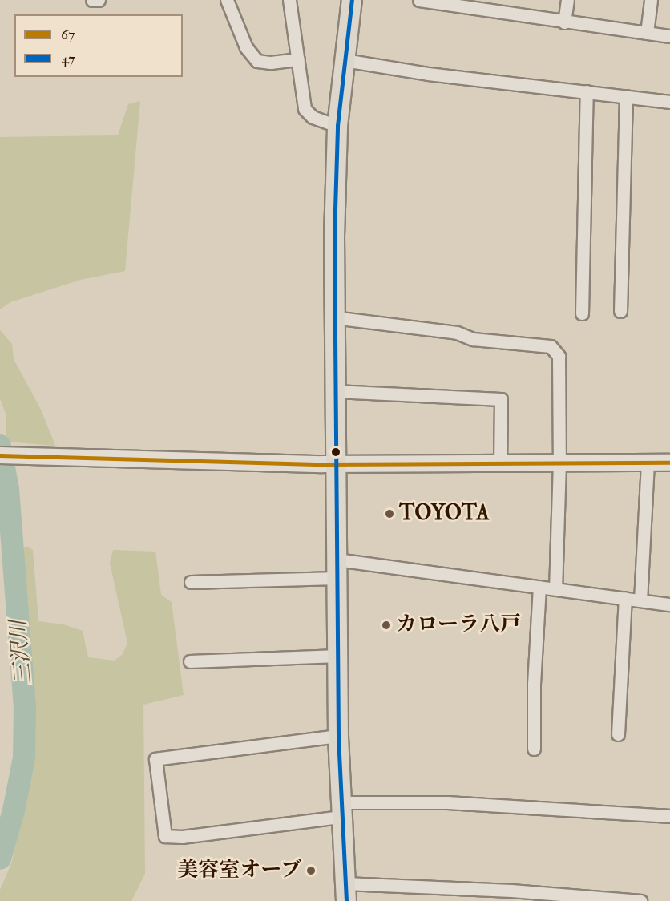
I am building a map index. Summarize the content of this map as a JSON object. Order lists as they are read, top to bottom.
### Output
{
  "water": ["三沢川"],
  "places": ["TOYOTA", "カローラ八戸", "美容室オーブ"],
  "lines": ["transit line 47", "transit line 67"],
  "legend": ["67", "47"]
}
